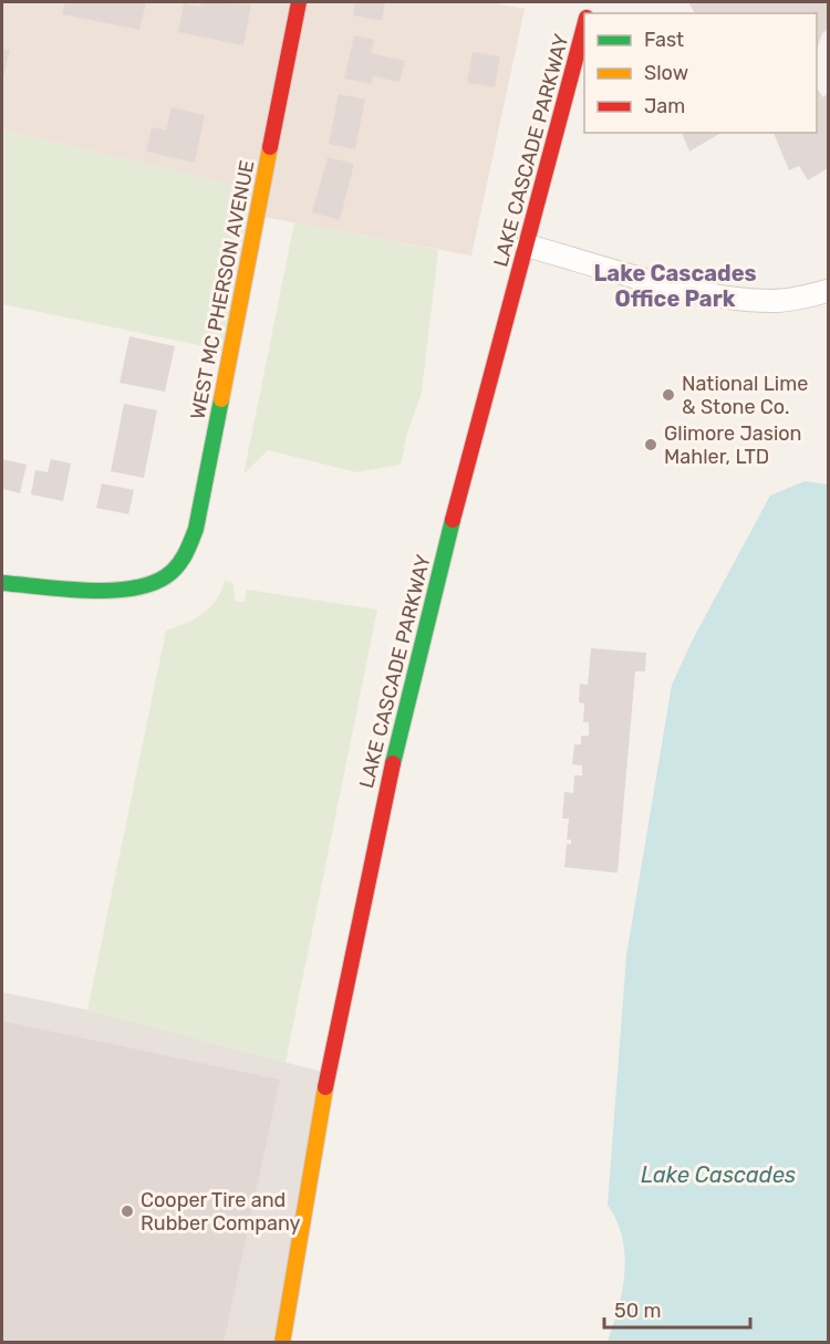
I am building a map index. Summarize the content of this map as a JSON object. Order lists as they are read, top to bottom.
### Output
{
  "streets": {
    "street": ["LAKE CASCADE PARKWAY", "WEST MC PHERSON AVENUE"]
  },
  "districts": ["Lake Cascades Office Park"],
  "water": ["Lake Cascades"],
  "places": ["National Lime & Stone Co.", "Glimore Jasion Mahler, LTD", "Cooper Tire and Rubber Company"],
  "legend": ["Fast", "Slow", "Jam"],
  "scale_bar": "50 m"
}
